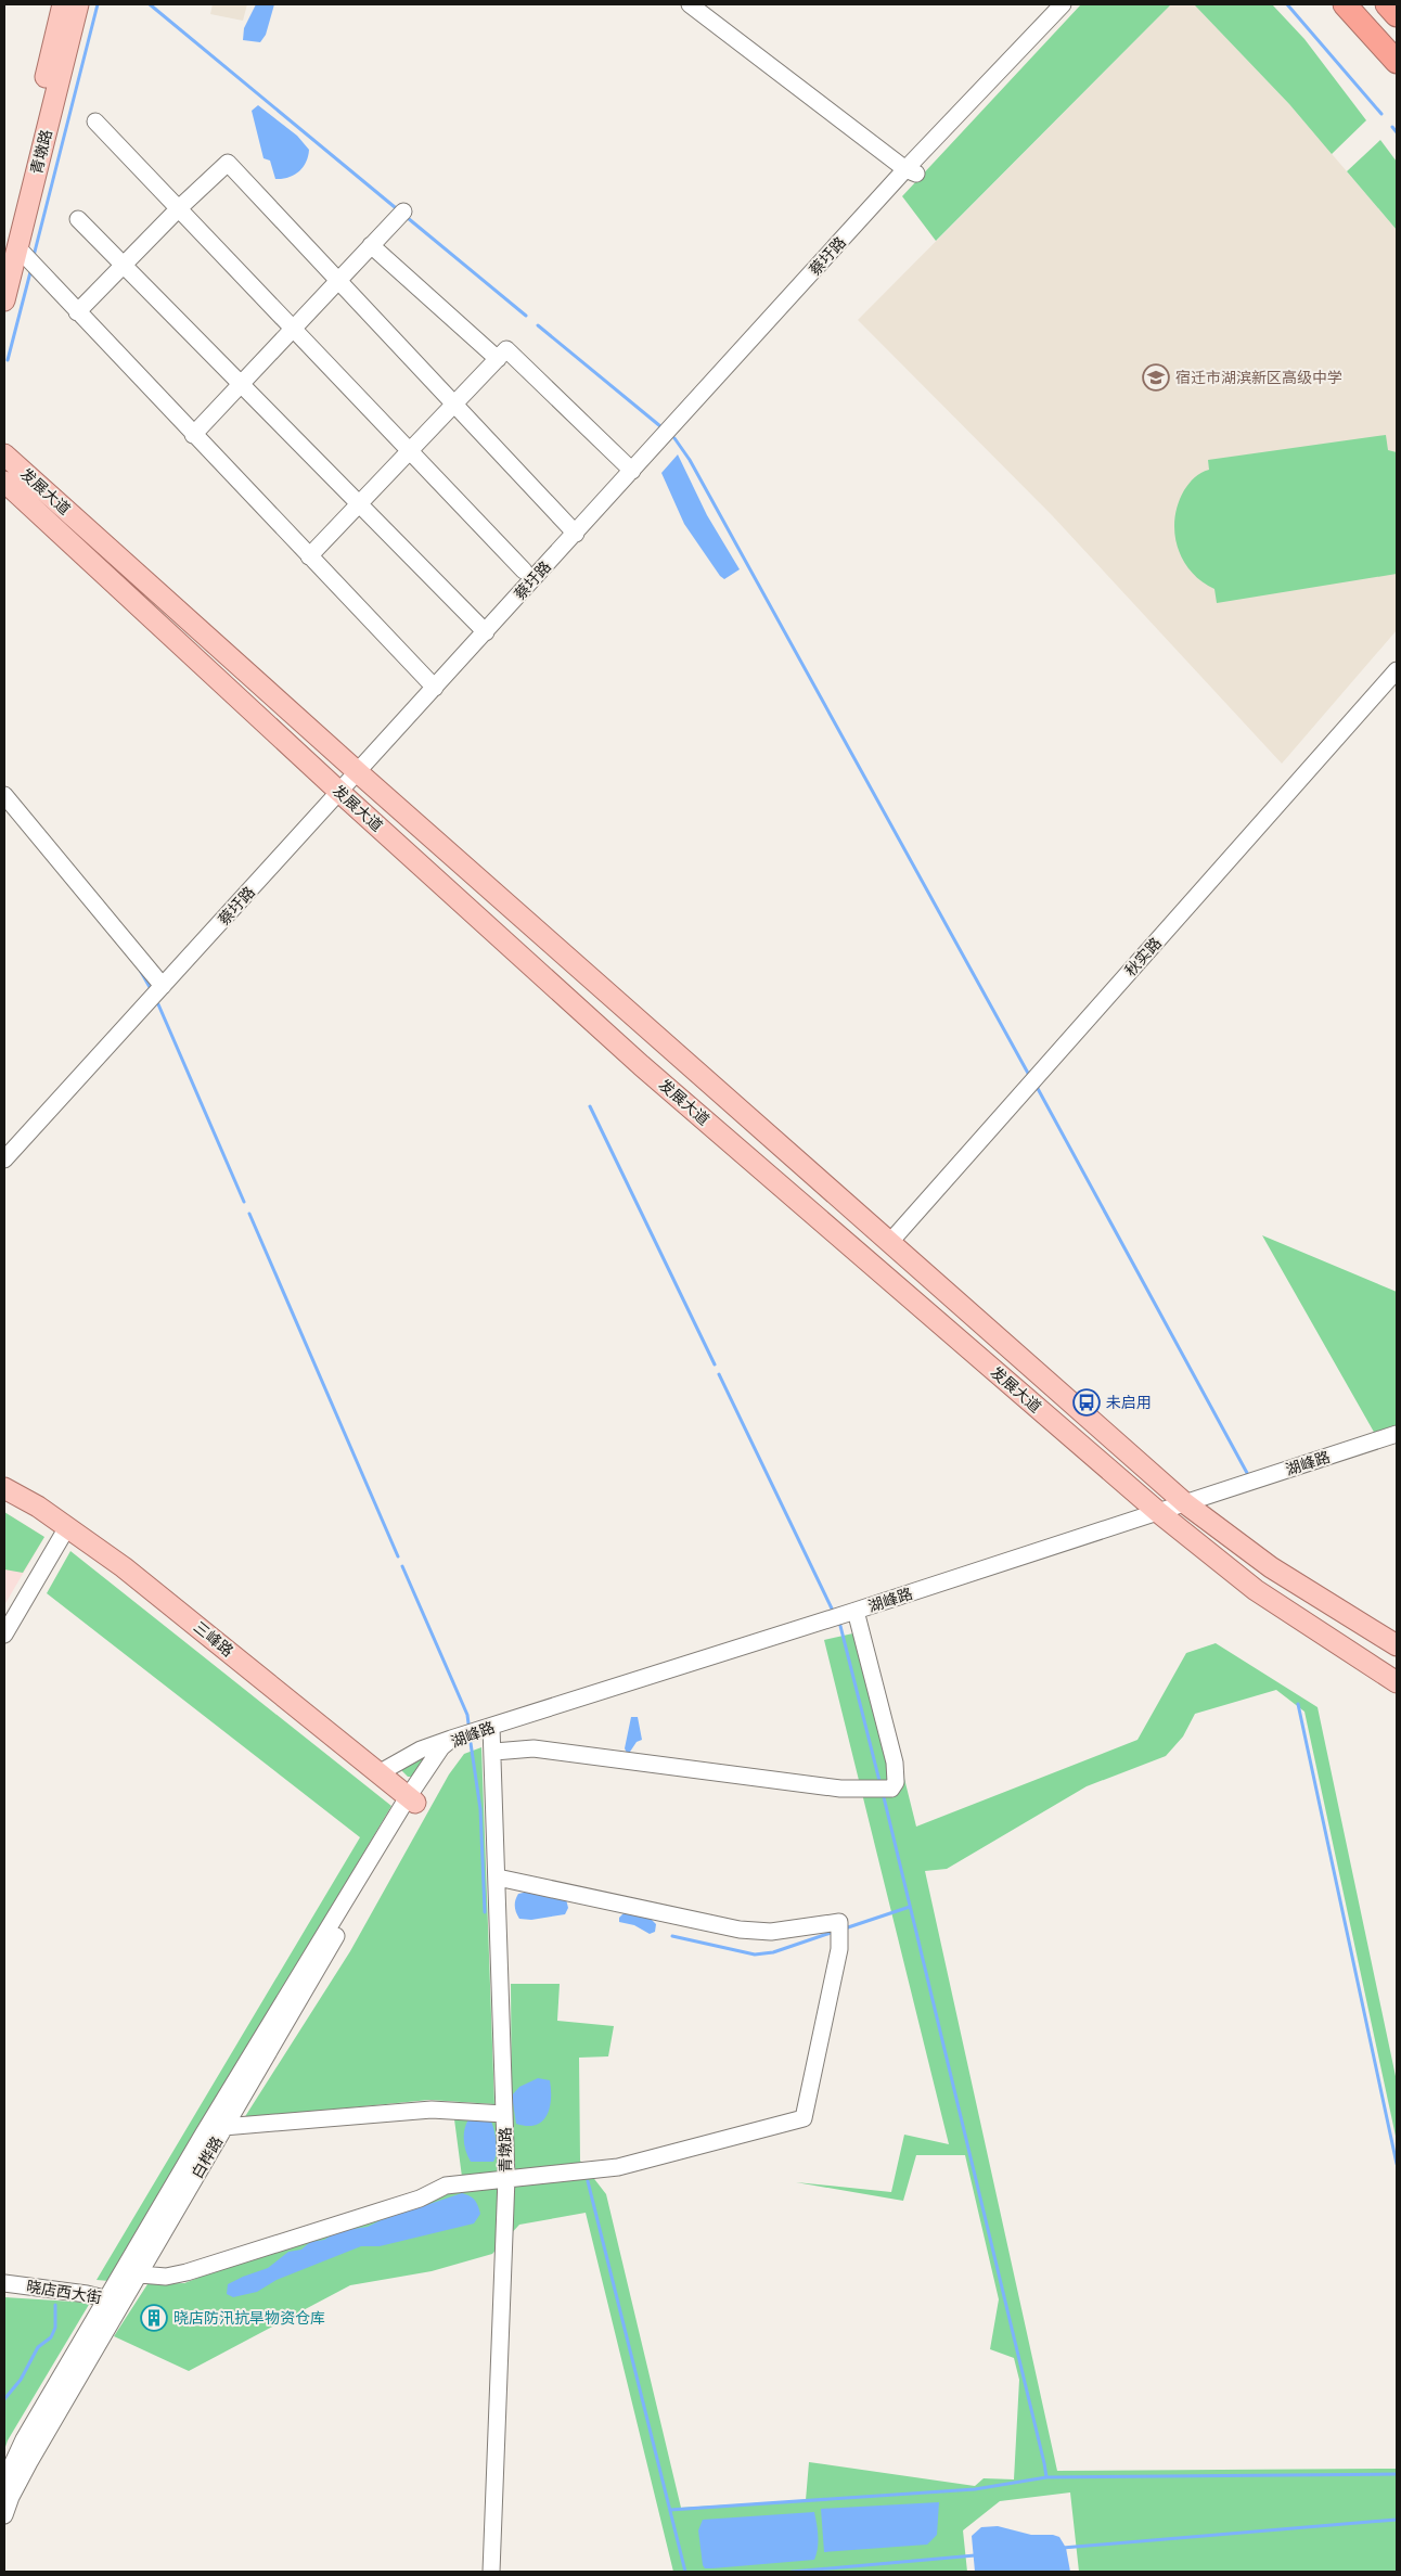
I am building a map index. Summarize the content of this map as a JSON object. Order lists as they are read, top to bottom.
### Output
{
  "streets": {
    "main road": ["青墩路", "发展大道", "三峰路"],
    "street": [
      "蔡圩路",
      "秋实路",
      "湖峰路",
      "白桦路",
      "晓店西大街"
    ]
  },
  "crossings": [
    ["青墩路", "湖峰路"],
    ["蔡圩路", "发展大道"],
    ["发展大道", "秋实路"],
    ["发展大道", "湖峰路"],
    ["湖峰路", "三峰路"],
    ["湖峰路", "白桦路"],
    ["三峰路", "白桦路"],
    ["白桦路", "晓店西大街"]
  ],
  "places": {
    "school or university": ["宿迁市湖滨新区高级中学"],
    "bus stop": ["未启用"],
    "building": ["晓店防汛抗旱物资仓库"]
  }
}
